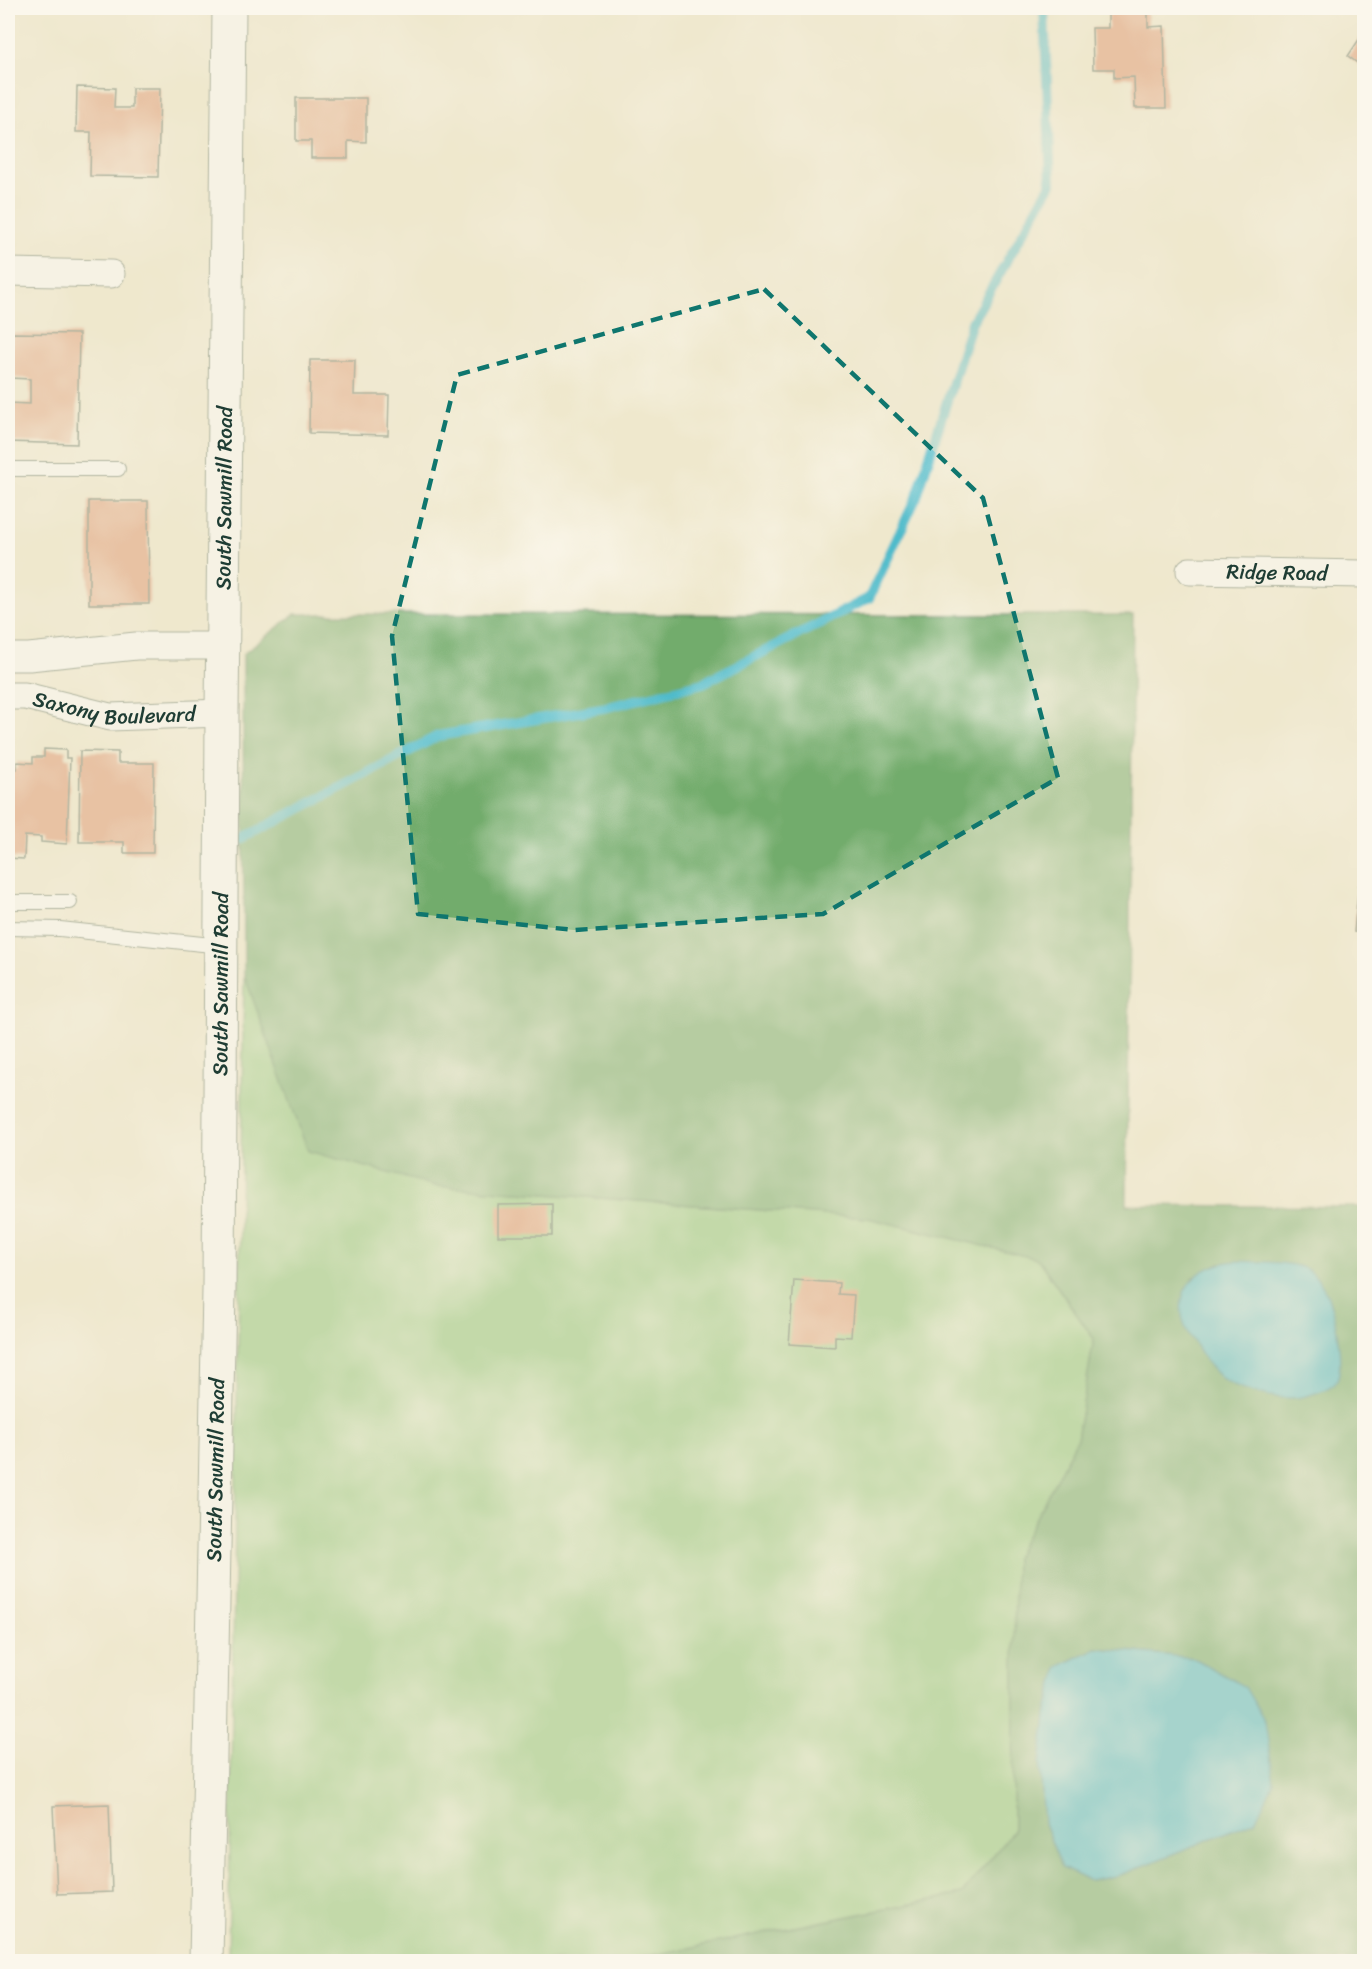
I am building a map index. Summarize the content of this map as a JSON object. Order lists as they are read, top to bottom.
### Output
{
  "streets": {
    "street": ["South Sawmill Road", "Ridge Road", "Saxony Boulevard"]
  },
  "crossings": [
    ["South Sawmill Road", "Saxony Boulevard"]
  ]
}
